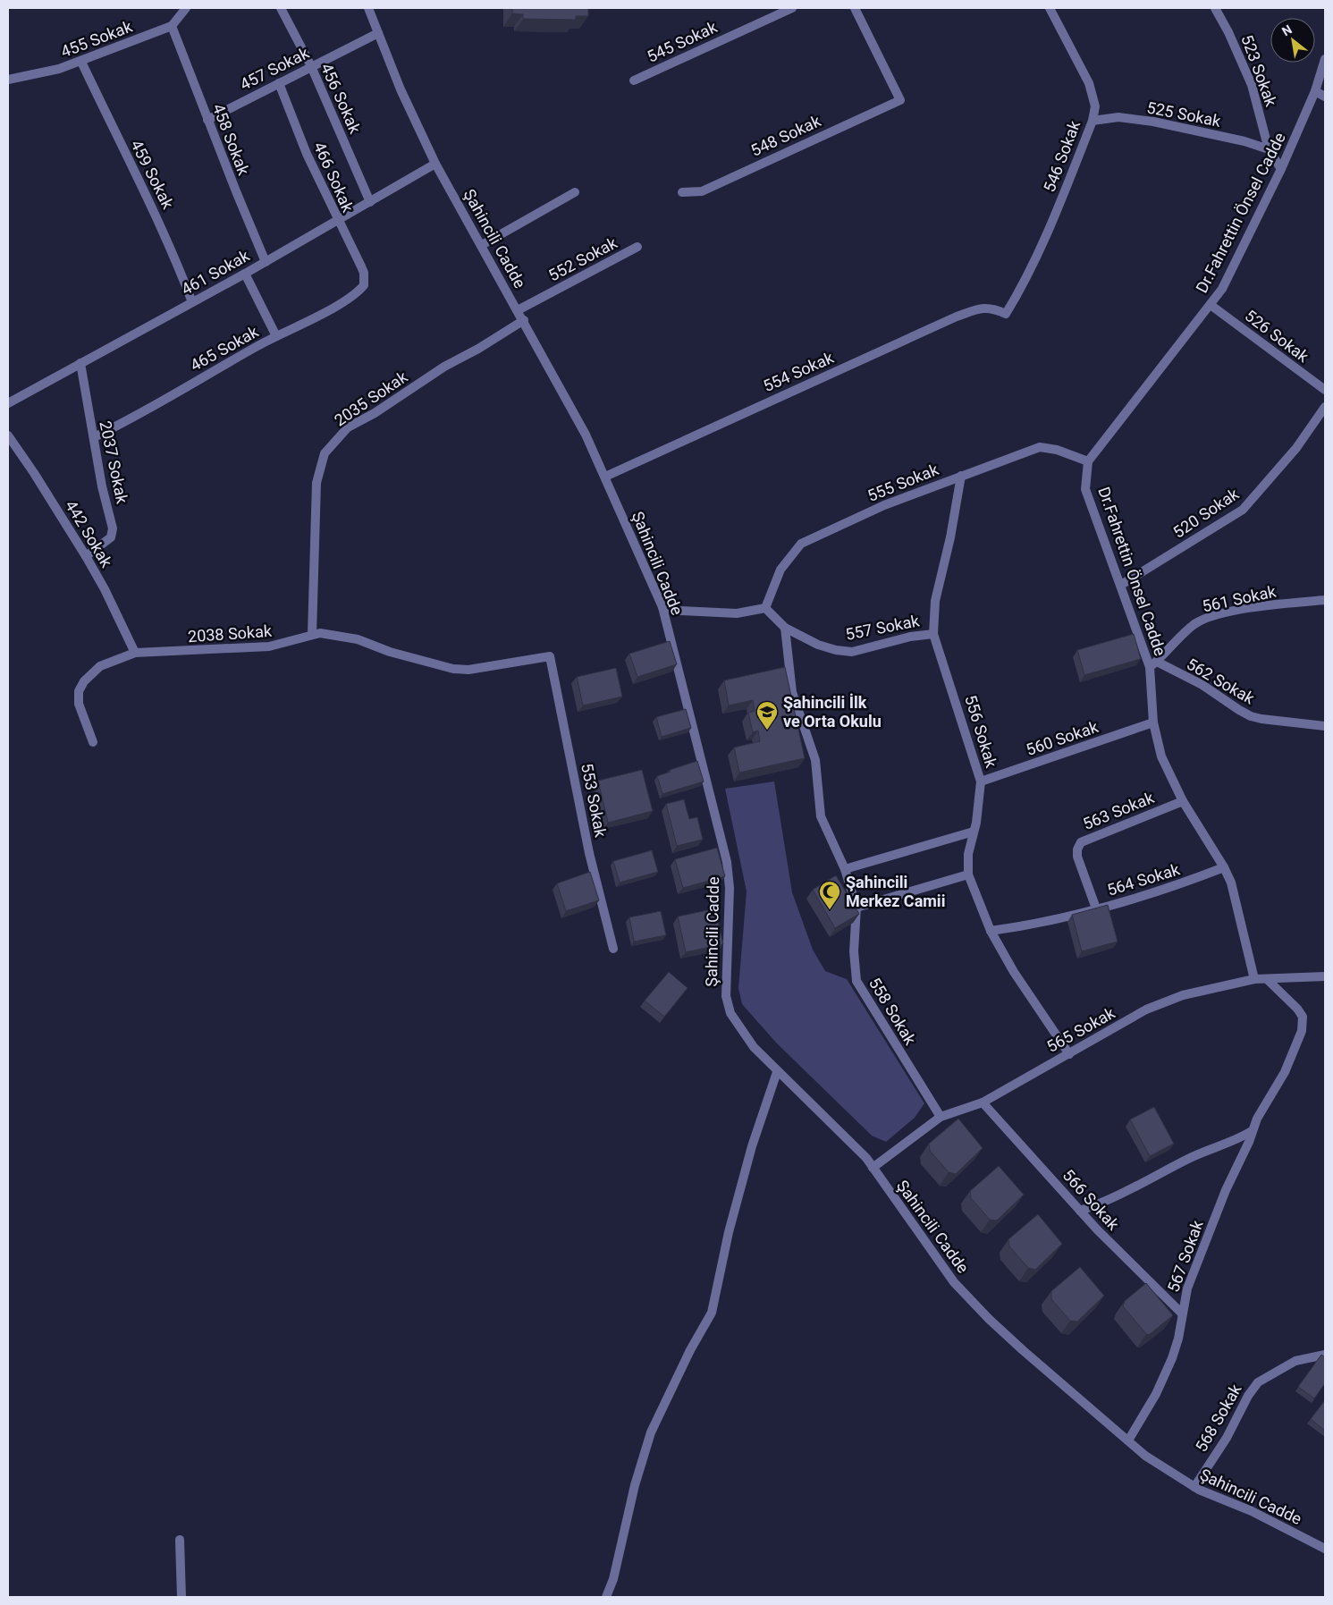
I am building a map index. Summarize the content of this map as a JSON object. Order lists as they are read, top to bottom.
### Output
{
  "streets": {
    "street": [
      "455 Sokak",
      "545 Sokak",
      "457 Sokak",
      "523 Sokak",
      "456 Sokak",
      "525 Sokak",
      "548 Sokak",
      "458 Sokak",
      "546 Sokak",
      "459 Sokak",
      "466 Sokak",
      "Dr.Fahrettin Önsel Cadde",
      "Şahincili Cadde",
      "552 Sokak",
      "461 Sokak",
      "526 Sokak",
      "465 Sokak",
      "554 Sokak",
      "2035 Sokak",
      "2037 Sokak",
      "555 Sokak",
      "520 Sokak",
      "442 Sokak",
      "561 Sokak",
      "557 Sokak",
      "2038 Sokak",
      "562 Sokak",
      "556 Sokak",
      "560 Sokak",
      "553 Sokak",
      "563 Sokak",
      "564 Sokak",
      "558 Sokak",
      "565 Sokak",
      "566 Sokak",
      "567 Sokak",
      "568 Sokak"
    ]
  },
  "crossings": [
    ["455 Sokak", "458 Sokak"],
    ["455 Sokak", "459 Sokak"],
    ["457 Sokak", "456 Sokak"],
    ["457 Sokak", "458 Sokak"],
    ["457 Sokak", "466 Sokak"],
    ["457 Sokak", "Şahincili Cadde"],
    ["523 Sokak", "525 Sokak"],
    ["523 Sokak", "Dr.Fahrettin Önsel Cadde"],
    ["456 Sokak", "461 Sokak"],
    ["525 Sokak", "546 Sokak"],
    ["458 Sokak", "461 Sokak"],
    ["546 Sokak", "554 Sokak"],
    ["459 Sokak", "461 Sokak"],
    ["466 Sokak", "461 Sokak"],
    ["466 Sokak", "465 Sokak"],
    ["Dr.Fahrettin Önsel Cadde", "526 Sokak"],
    ["Dr.Fahrettin Önsel Cadde", "555 Sokak"],
    ["Dr.Fahrettin Önsel Cadde", "520 Sokak"],
    ["Dr.Fahrettin Önsel Cadde", "561 Sokak"],
    ["Dr.Fahrettin Önsel Cadde", "562 Sokak"],
    ["Dr.Fahrettin Önsel Cadde", "560 Sokak"],
    ["Dr.Fahrettin Önsel Cadde", "563 Sokak"],
    ["Dr.Fahrettin Önsel Cadde", "564 Sokak"],
    ["Dr.Fahrettin Önsel Cadde", "565 Sokak"],
    ["Şahincili Cadde", "552 Sokak"],
    ["Şahincili Cadde", "461 Sokak"],
    ["Şahincili Cadde", "554 Sokak"],
    ["Şahincili Cadde", "2035 Sokak"],
    ["Şahincili Cadde", "565 Sokak"],
    ["Şahincili Cadde", "567 Sokak"],
    ["Şahincili Cadde", "568 Sokak"],
    ["461 Sokak", "2037 Sokak"],
    ["465 Sokak", "2037 Sokak"],
    ["2035 Sokak", "2038 Sokak"],
    ["2037 Sokak", "442 Sokak"],
    ["555 Sokak", "557 Sokak"],
    ["555 Sokak", "556 Sokak"],
    ["442 Sokak", "2038 Sokak"],
    ["561 Sokak", "562 Sokak"],
    ["557 Sokak", "556 Sokak"],
    ["557 Sokak", "558 Sokak"],
    ["2038 Sokak", "553 Sokak"],
    ["556 Sokak", "560 Sokak"],
    ["556 Sokak", "564 Sokak"],
    ["556 Sokak", "565 Sokak"],
    ["563 Sokak", "564 Sokak"],
    ["558 Sokak", "565 Sokak"],
    ["565 Sokak", "566 Sokak"],
    ["565 Sokak", "567 Sokak"],
    ["566 Sokak", "567 Sokak"]
  ],
  "places": {
    "school or university": ["Şahincili İlk ve Orta Okulu"],
    "mosque": ["Şahincili Merkez Camii"]
  },
  "north": "top left"
}
